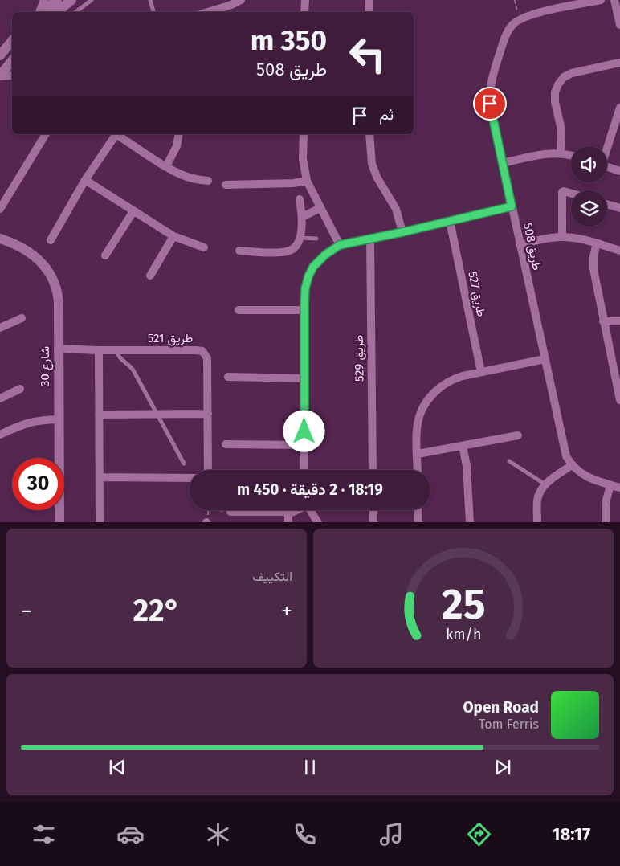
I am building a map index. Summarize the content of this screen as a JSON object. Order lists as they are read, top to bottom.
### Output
{
  "streets": {
    "street": [
      "طريق 508",
      "طريق 527",
      "طريق 521",
      "طريق 529",
      "شارع 30"
    ]
  },
  "crossings": [
    ["طريق 521", "شارع 30"]
  ],
  "page": {
    "turn": ["350 m", "طريق 508"],
    "then": "ثم",
    "limit": "30",
    "trip": "18:19 · 2 دقيقة · 450 m",
    "tile": "التكييف",
    "heat": ["−", "22°", "+"],
    "song": ["Open Road", "Tom Ferris"],
    "tabs": "18:17",
    "gauge": ["25", "km/h"]
  }
}
